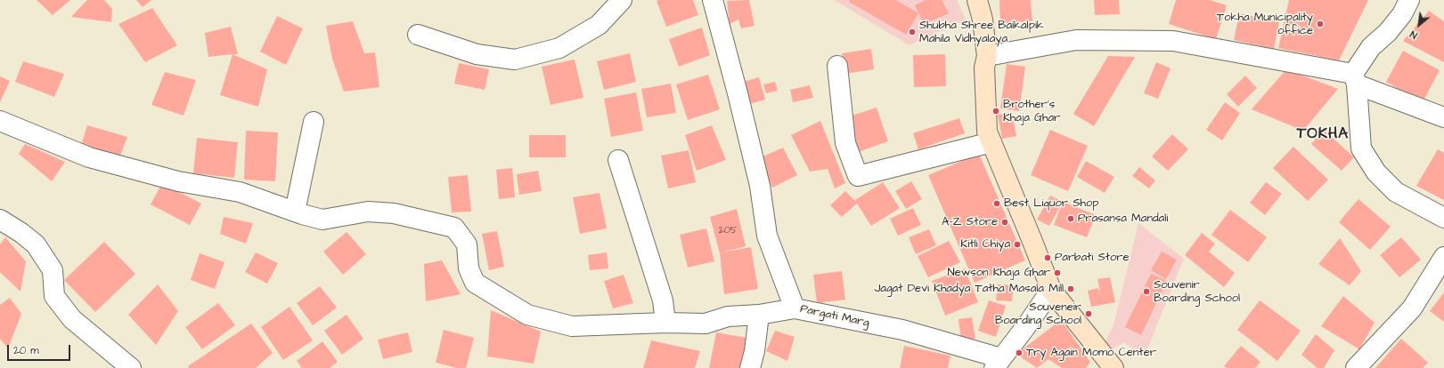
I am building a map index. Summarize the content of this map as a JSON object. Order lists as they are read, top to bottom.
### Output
{
  "streets": {
    "street": ["Pargati Marg"]
  },
  "districts": ["TOKHA"],
  "places": [
    "Tokha Municipality office",
    "Shubha Shree Baikalpik Mahila Vidhyalaya",
    "Brother's Khaja Ghar",
    "Best Liquor Shop",
    "Prasansa Mandali",
    "A-Z Store",
    "Kitli Chiya",
    "Parbati Store",
    "Newson Khaja Ghar",
    "Jagat Devi Khadya Tatha Masala Mill",
    "Souvenir Boarding School",
    "Souveneir Boarding School",
    "Try Again Momo Center"
  ],
  "house_numbers": ["205"],
  "scale_bar": "20 m",
  "north": "bottom left"
}
